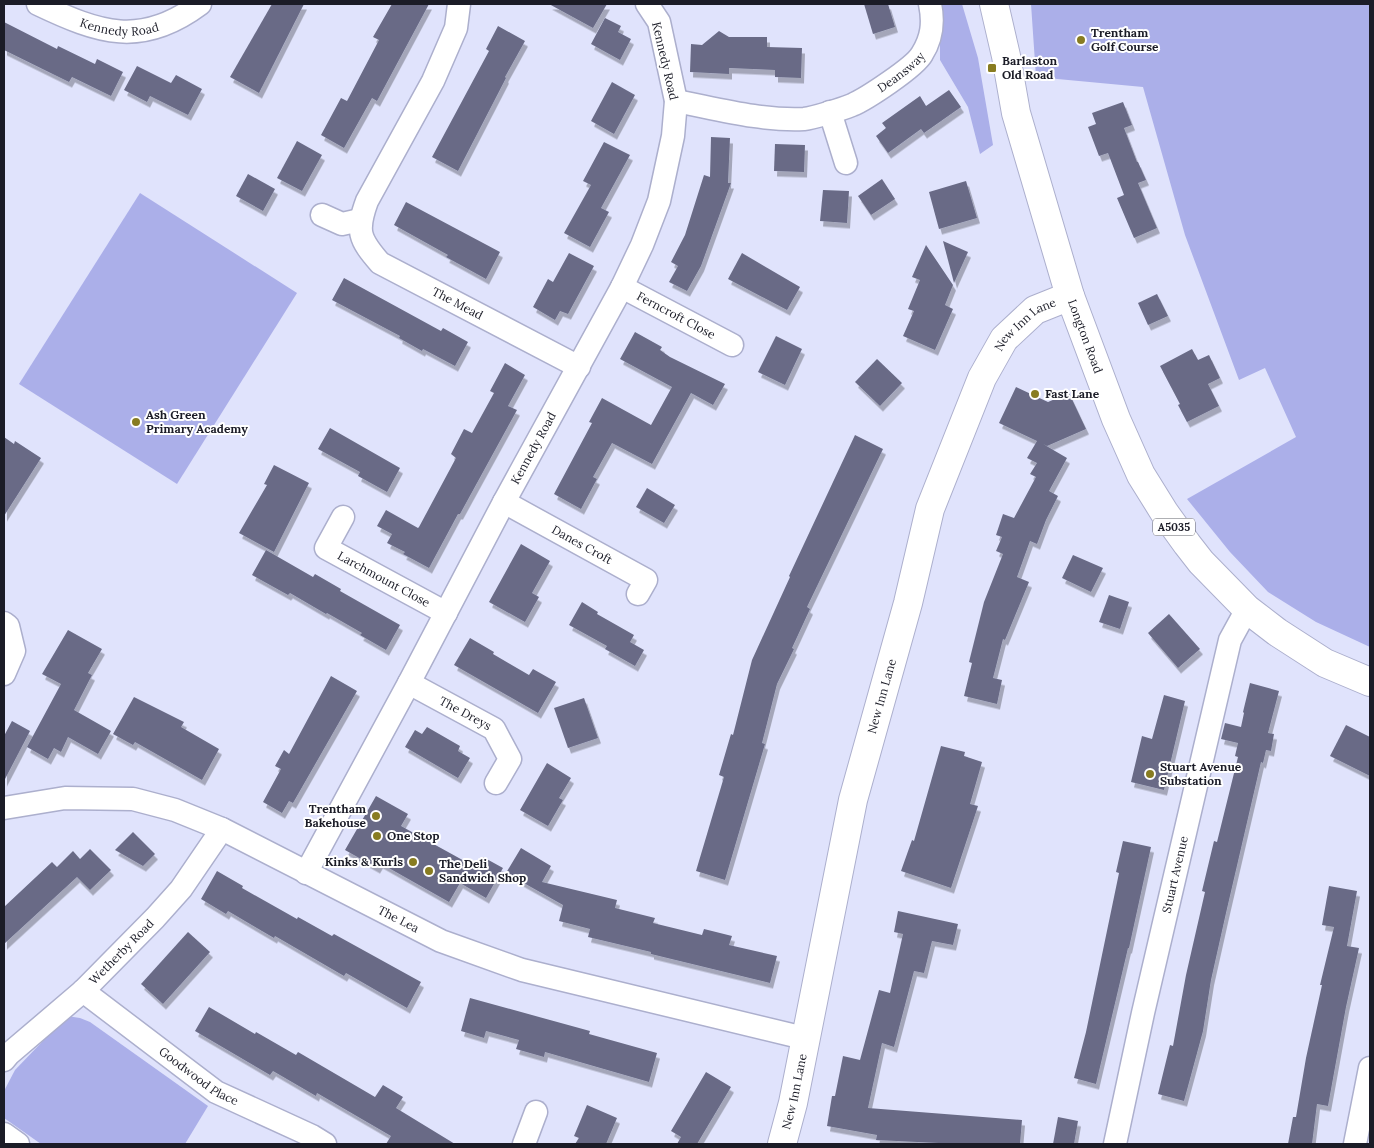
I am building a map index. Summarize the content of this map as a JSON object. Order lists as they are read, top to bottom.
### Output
{
  "streets": {
    "street": [
      "Kennedy Road",
      "Deansway",
      "The Mead",
      "Ferncroft Close",
      "New Inn Lane",
      "Longton Road",
      "A5035",
      "Danes Croft",
      "Larchmount Close",
      "The Dreys",
      "Stuart Avenue",
      "The Lea",
      "Wetherby Road",
      "Goodwood Place"
    ]
  },
  "crossings": [
    ["Kennedy Road", "Deansway"],
    ["Kennedy Road", "The Mead"],
    ["Kennedy Road", "Ferncroft Close"],
    ["Kennedy Road", "Danes Croft"],
    ["Kennedy Road", "Larchmount Close"],
    ["Kennedy Road", "The Dreys"],
    ["Kennedy Road", "The Lea"],
    ["New Inn Lane", "Longton Road"],
    ["New Inn Lane", "The Lea"],
    ["Longton Road", "Stuart Avenue"],
    ["The Lea", "Wetherby Road"],
    ["Wetherby Road", "Goodwood Place"]
  ],
  "places": {
    "other": [
      "Trentham Golf Course",
      "Fast Lane",
      "Ash Green Primary Academy",
      "Stuart Avenue Substation",
      "Trentham Bakehouse",
      "One Stop",
      "Kinks & Kurls",
      "The Deli Sandwich Shop"
    ],
    "transit": ["Barlaston Old Road"]
  }
}
